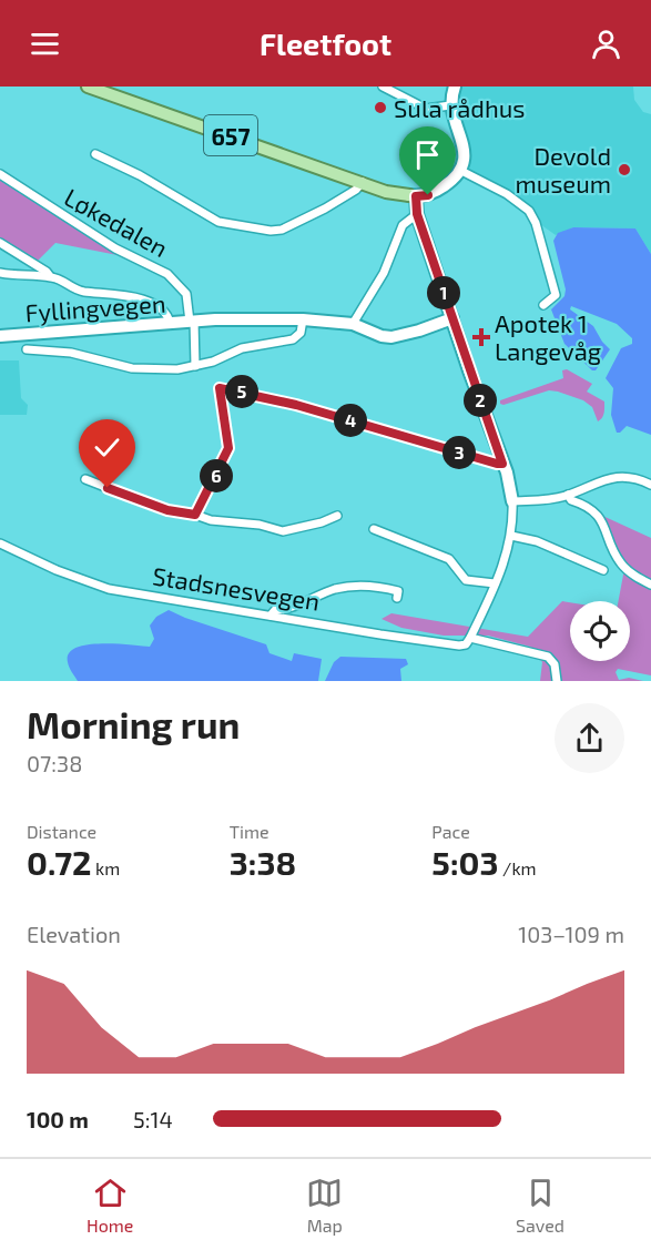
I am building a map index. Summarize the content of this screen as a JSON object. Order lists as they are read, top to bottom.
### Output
{
  "streets": {
    "main road": ["657"],
    "street": ["Løkedalen", "Fyllingvegen", "Stadsnesvegen"]
  },
  "crossings": [
    ["Løkedalen", "Fyllingvegen"]
  ],
  "places": {
    "other": ["Sula rådhus", "Devold museum"],
    "health": ["Apotek 1 Langevåg"]
  },
  "page": {
    "header": "Fleetfoot",
    "pins": [
      "1",
      "5",
      "2",
      "4",
      "3",
      "6"
    ],
    "heading": ["Morning run", "07:38"],
    "stats": [
      ["Distance", "0.72 km"],
      ["Time", "3:38"],
      ["Pace", "5:03 /km"]
    ],
    "chart": ["Elevation", "103–109 m"],
    "list": [
      {
        "name": "100 m",
        "note": "5:14"
      }
    ],
    "tabs": ["Home", "Map", "Saved"]
  }
}
